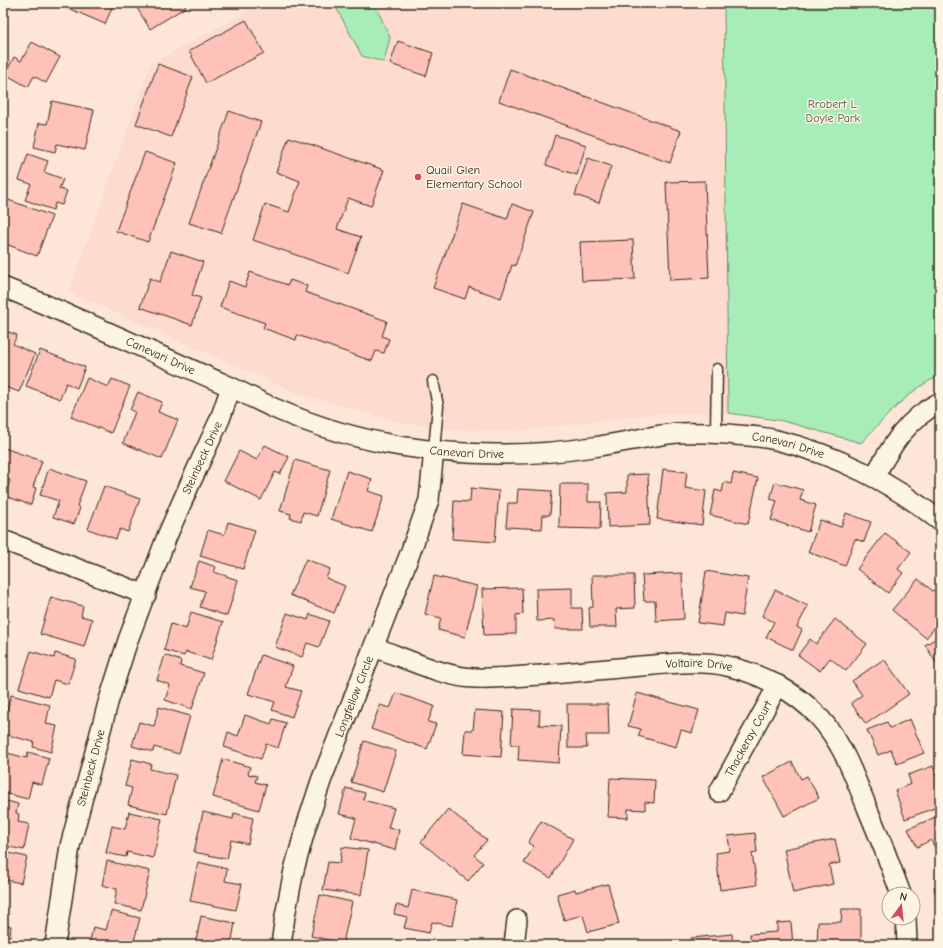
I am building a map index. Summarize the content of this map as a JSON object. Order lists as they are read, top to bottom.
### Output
{
  "streets": {
    "street": [
      "Canevari Drive",
      "Steinbeck Drive",
      "Voltaire Drive",
      "Longfellow Circle",
      "Thackeray Court"
    ]
  },
  "crossings": [
    ["Canevari Drive", "Steinbeck Drive"],
    ["Canevari Drive", "Longfellow Circle"],
    ["Voltaire Drive", "Longfellow Circle"],
    ["Voltaire Drive", "Thackeray Court"]
  ],
  "parks": ["Rrobert L. Doyle Park"],
  "places": ["Quail Glen Elementary School"],
  "north": "top"
}
